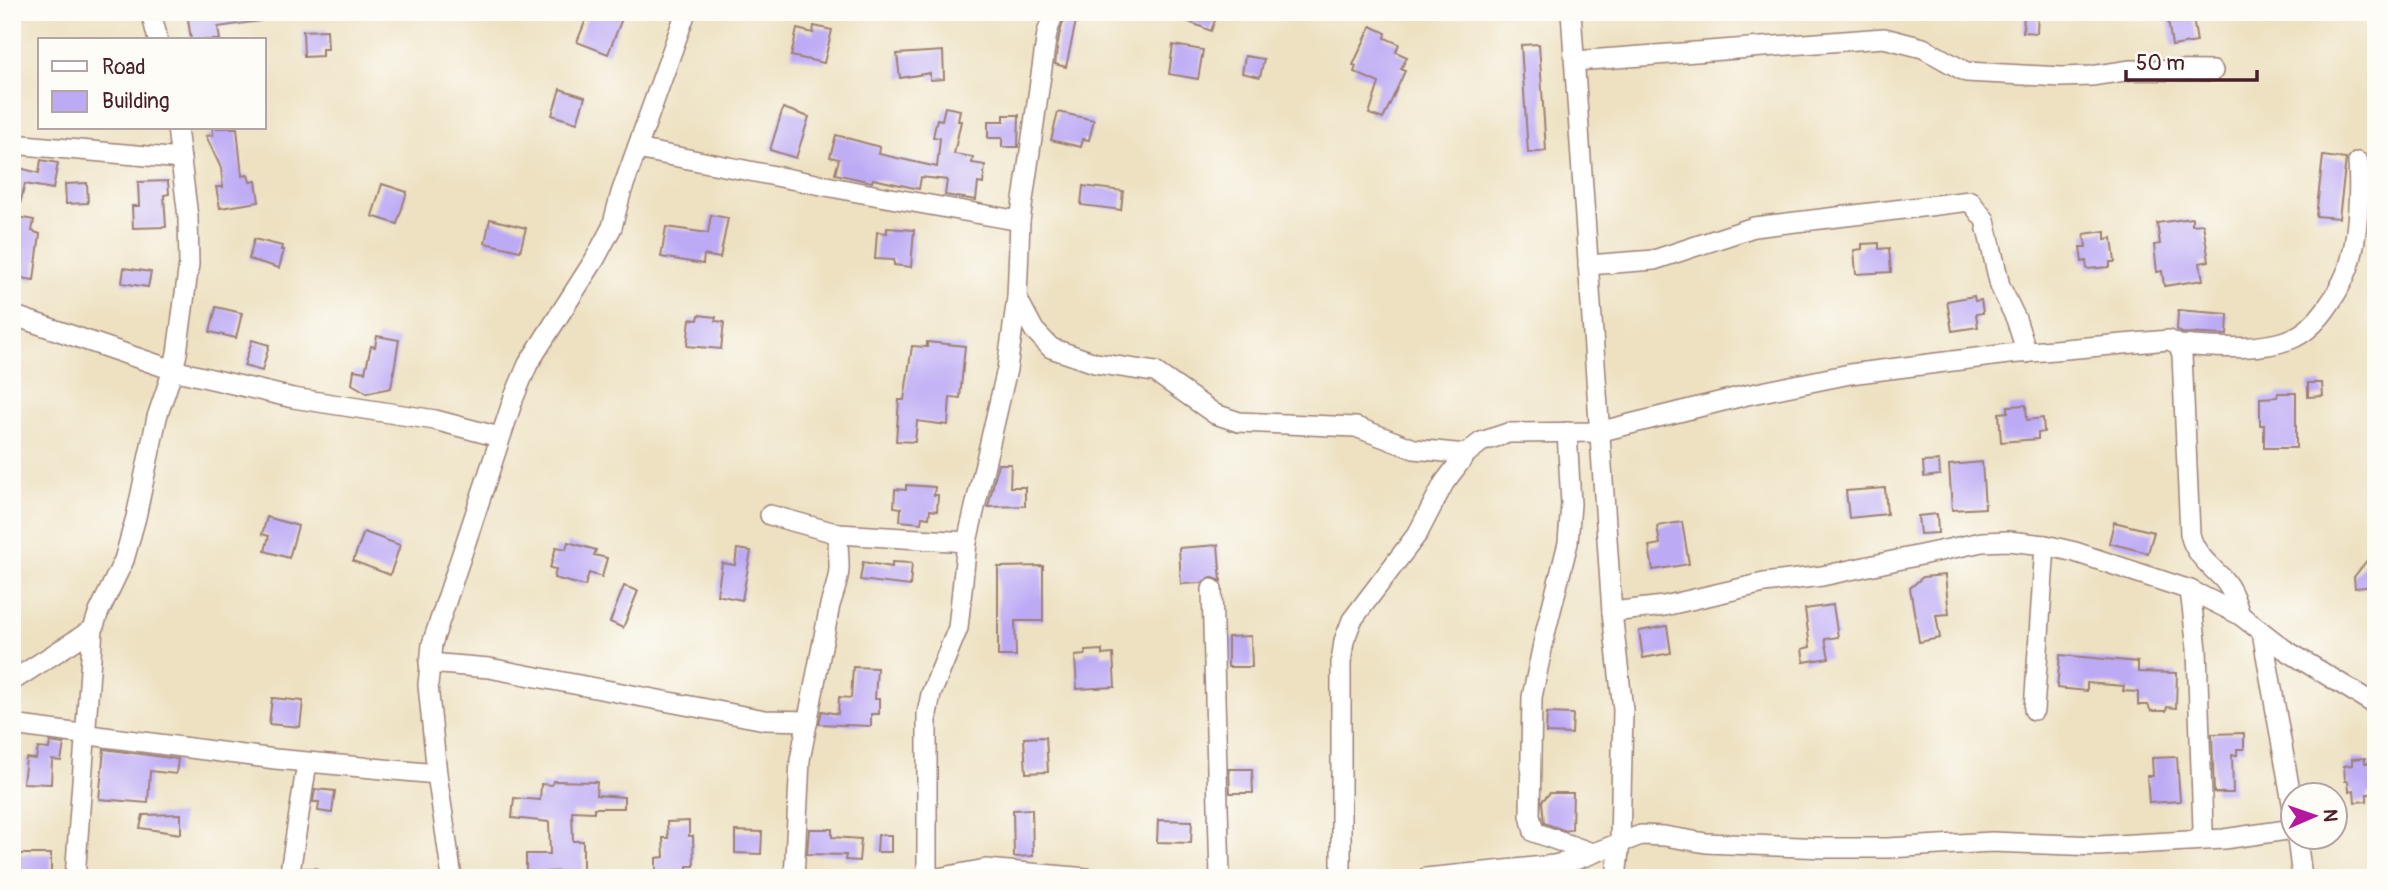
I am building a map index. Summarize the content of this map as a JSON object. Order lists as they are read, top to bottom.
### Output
{
  "legend": ["Road", "Building"],
  "scale_bar": "50 m",
  "north": "right"
}
